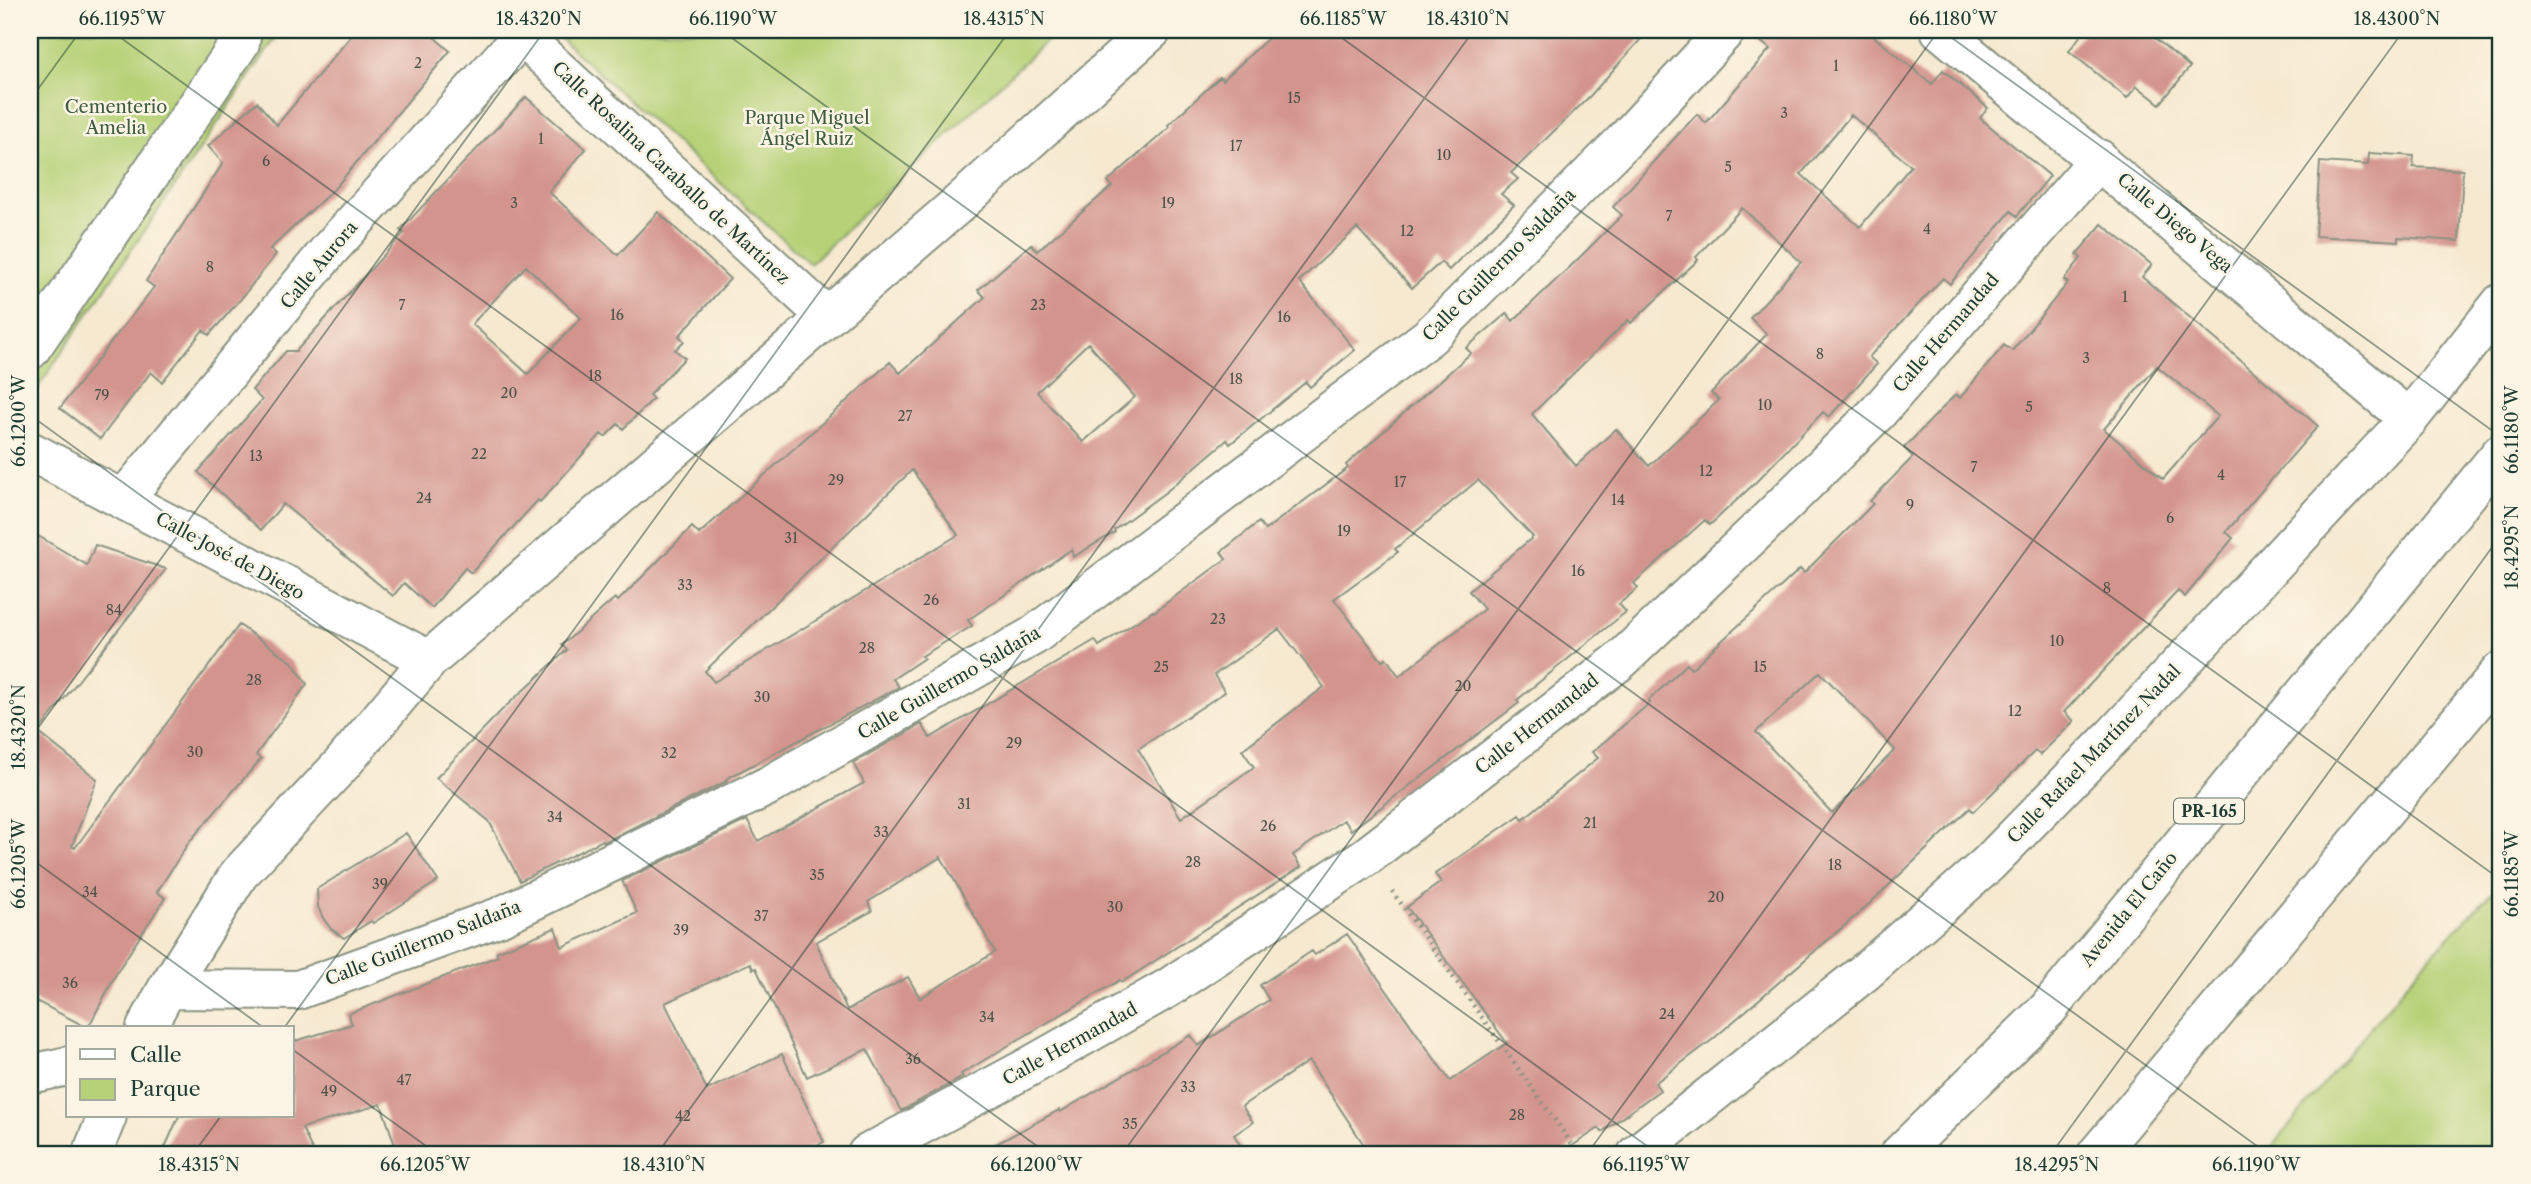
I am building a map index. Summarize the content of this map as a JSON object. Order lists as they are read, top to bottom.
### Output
{
  "streets": {
    "main road": [
      "Calle Rosalina Caraballo de Martínez",
      "Calle Diego Vega",
      "Calle Aurora",
      "Calle Guillermo Saldaña",
      "Calle Hermandad",
      "Calle José de Diego",
      "Calle Rafael Martínez Nadal",
      "PR-165",
      "Avenida El Caño"
    ]
  },
  "crossings": [
    ["Calle Rosalina Caraballo de Martínez", "Calle Aurora"],
    ["Calle Diego Vega", "Calle Hermandad"],
    ["Calle Diego Vega", "Calle Rafael Martínez Nadal"],
    ["Calle Aurora", "Calle José de Diego"]
  ],
  "parks": ["Cementerio Amelia", "Parque Miguel Ángel Ruiz"],
  "house_numbers": [
    "2",
    "1",
    "15",
    "3",
    "1",
    "17",
    "10",
    "6",
    "5",
    "3",
    "19",
    "7",
    "4",
    "12",
    "8",
    "1",
    "7",
    "23",
    "16",
    "16",
    "8",
    "3",
    "18",
    "18",
    "20",
    "79",
    "10",
    "5",
    "27",
    "22",
    "13",
    "7",
    "12",
    "4",
    "29",
    "17",
    "24",
    "14",
    "9",
    "6",
    "19",
    "31",
    "16",
    "33",
    "8",
    "26",
    "84",
    "23",
    "10",
    "28",
    "25",
    "15",
    "28",
    "20",
    "30",
    "12",
    "29",
    "30",
    "32",
    "31",
    "34",
    "21",
    "26",
    "33",
    "28",
    "18",
    "35",
    "39",
    "34",
    "20",
    "30",
    "37",
    "39",
    "36",
    "24",
    "34",
    "36",
    "47",
    "33",
    "49",
    "28",
    "42",
    "35"
  ],
  "legend": ["Calle", "Parque"],
  "coordinates": [
    "66.1195°W",
    "18.4320°N",
    "66.1190°W",
    "18.4315°N",
    "66.1185°W",
    "18.4310°N",
    "66.1180°W",
    "18.4300°N",
    "66.1200°W",
    "18.4295°N",
    "66.1205°W"
  ]
}
